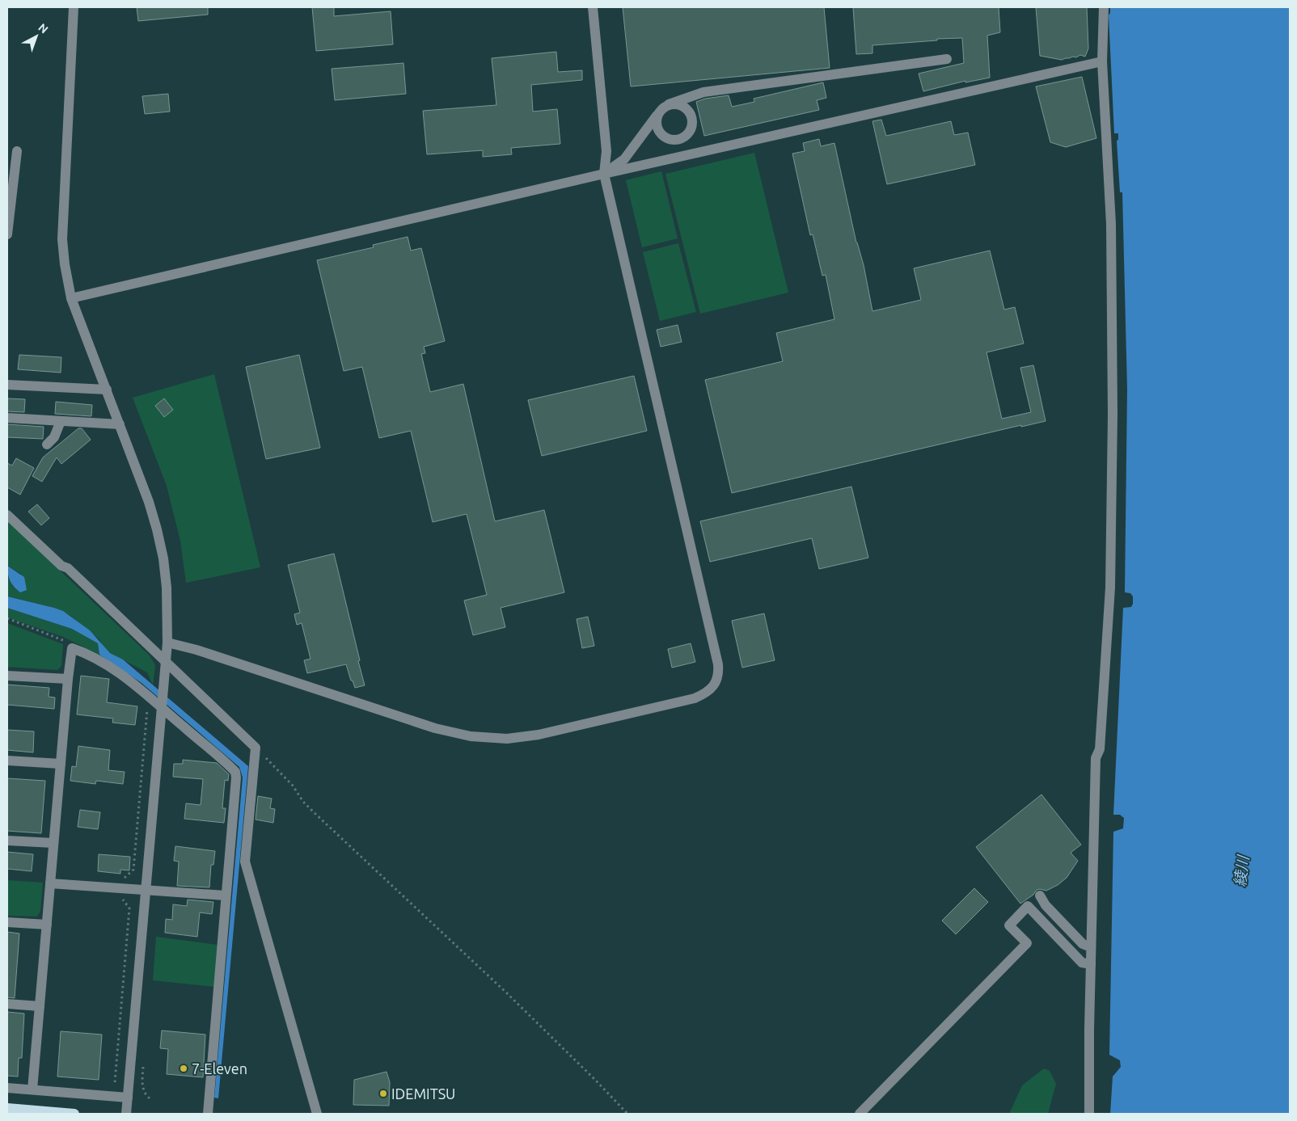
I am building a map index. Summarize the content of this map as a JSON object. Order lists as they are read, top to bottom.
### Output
{
  "water": ["綾川"],
  "places": ["7-Eleven", "IDEMITSU"],
  "north": "top right"
}
